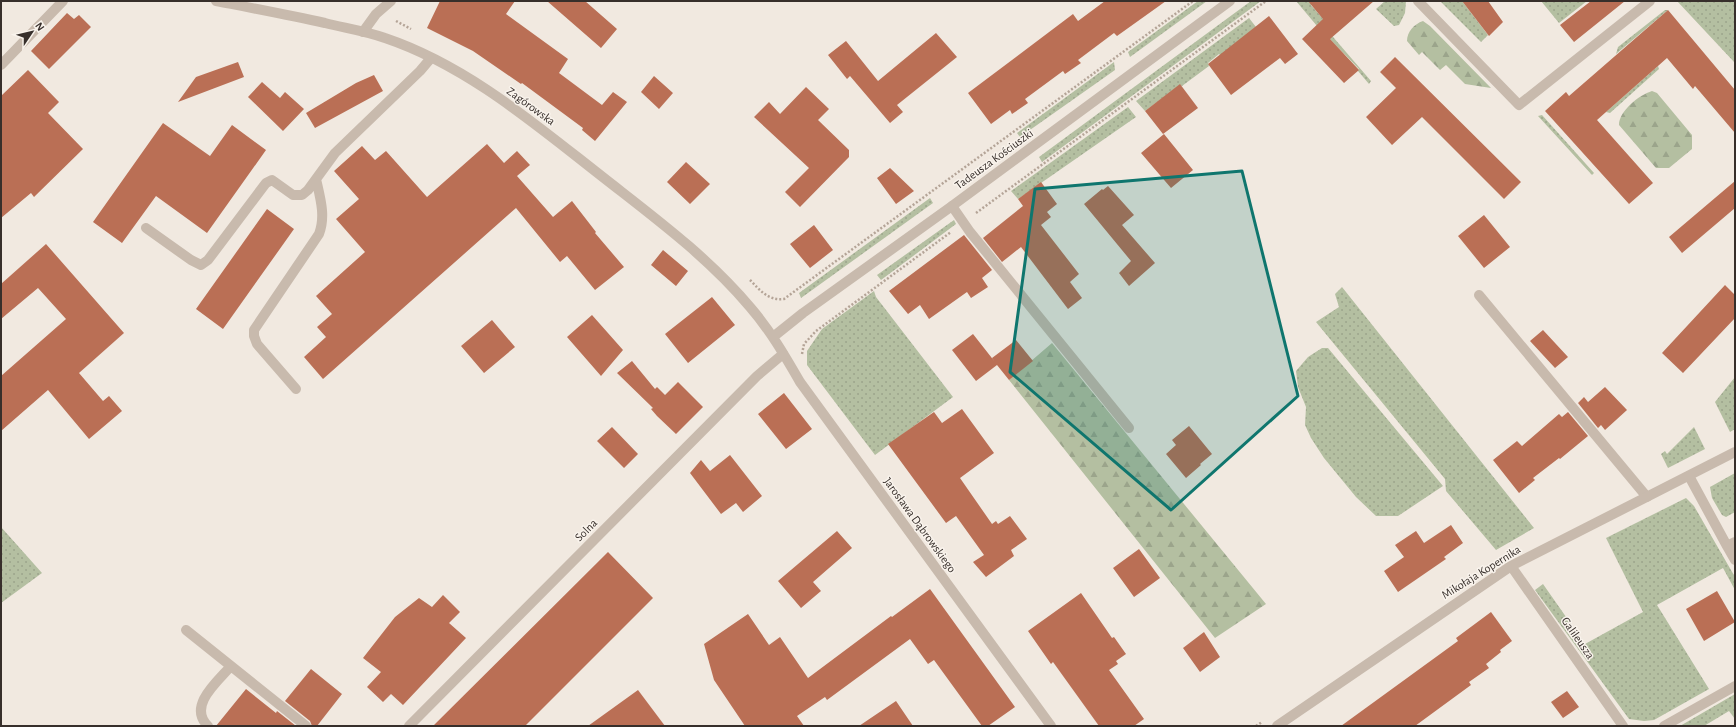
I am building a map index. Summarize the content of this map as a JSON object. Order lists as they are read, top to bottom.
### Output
{
  "streets": {
    "street": [
      "Zagórowska",
      "Tadeusza Kościuszki",
      "Jarosława Dąbrowskiego",
      "Solna",
      "Mikołaja Kopernika",
      "Galileusza"
    ]
  },
  "crossings": [
    ["Zagórowska", "Tadeusza Kościuszki"],
    ["Zagórowska", "Jarosława Dąbrowskiego"],
    ["Tadeusza Kościuszki", "Jarosława Dąbrowskiego"],
    ["Jarosława Dąbrowskiego", "Solna"],
    ["Mikołaja Kopernika", "Galileusza"]
  ],
  "north": "top right"
}
